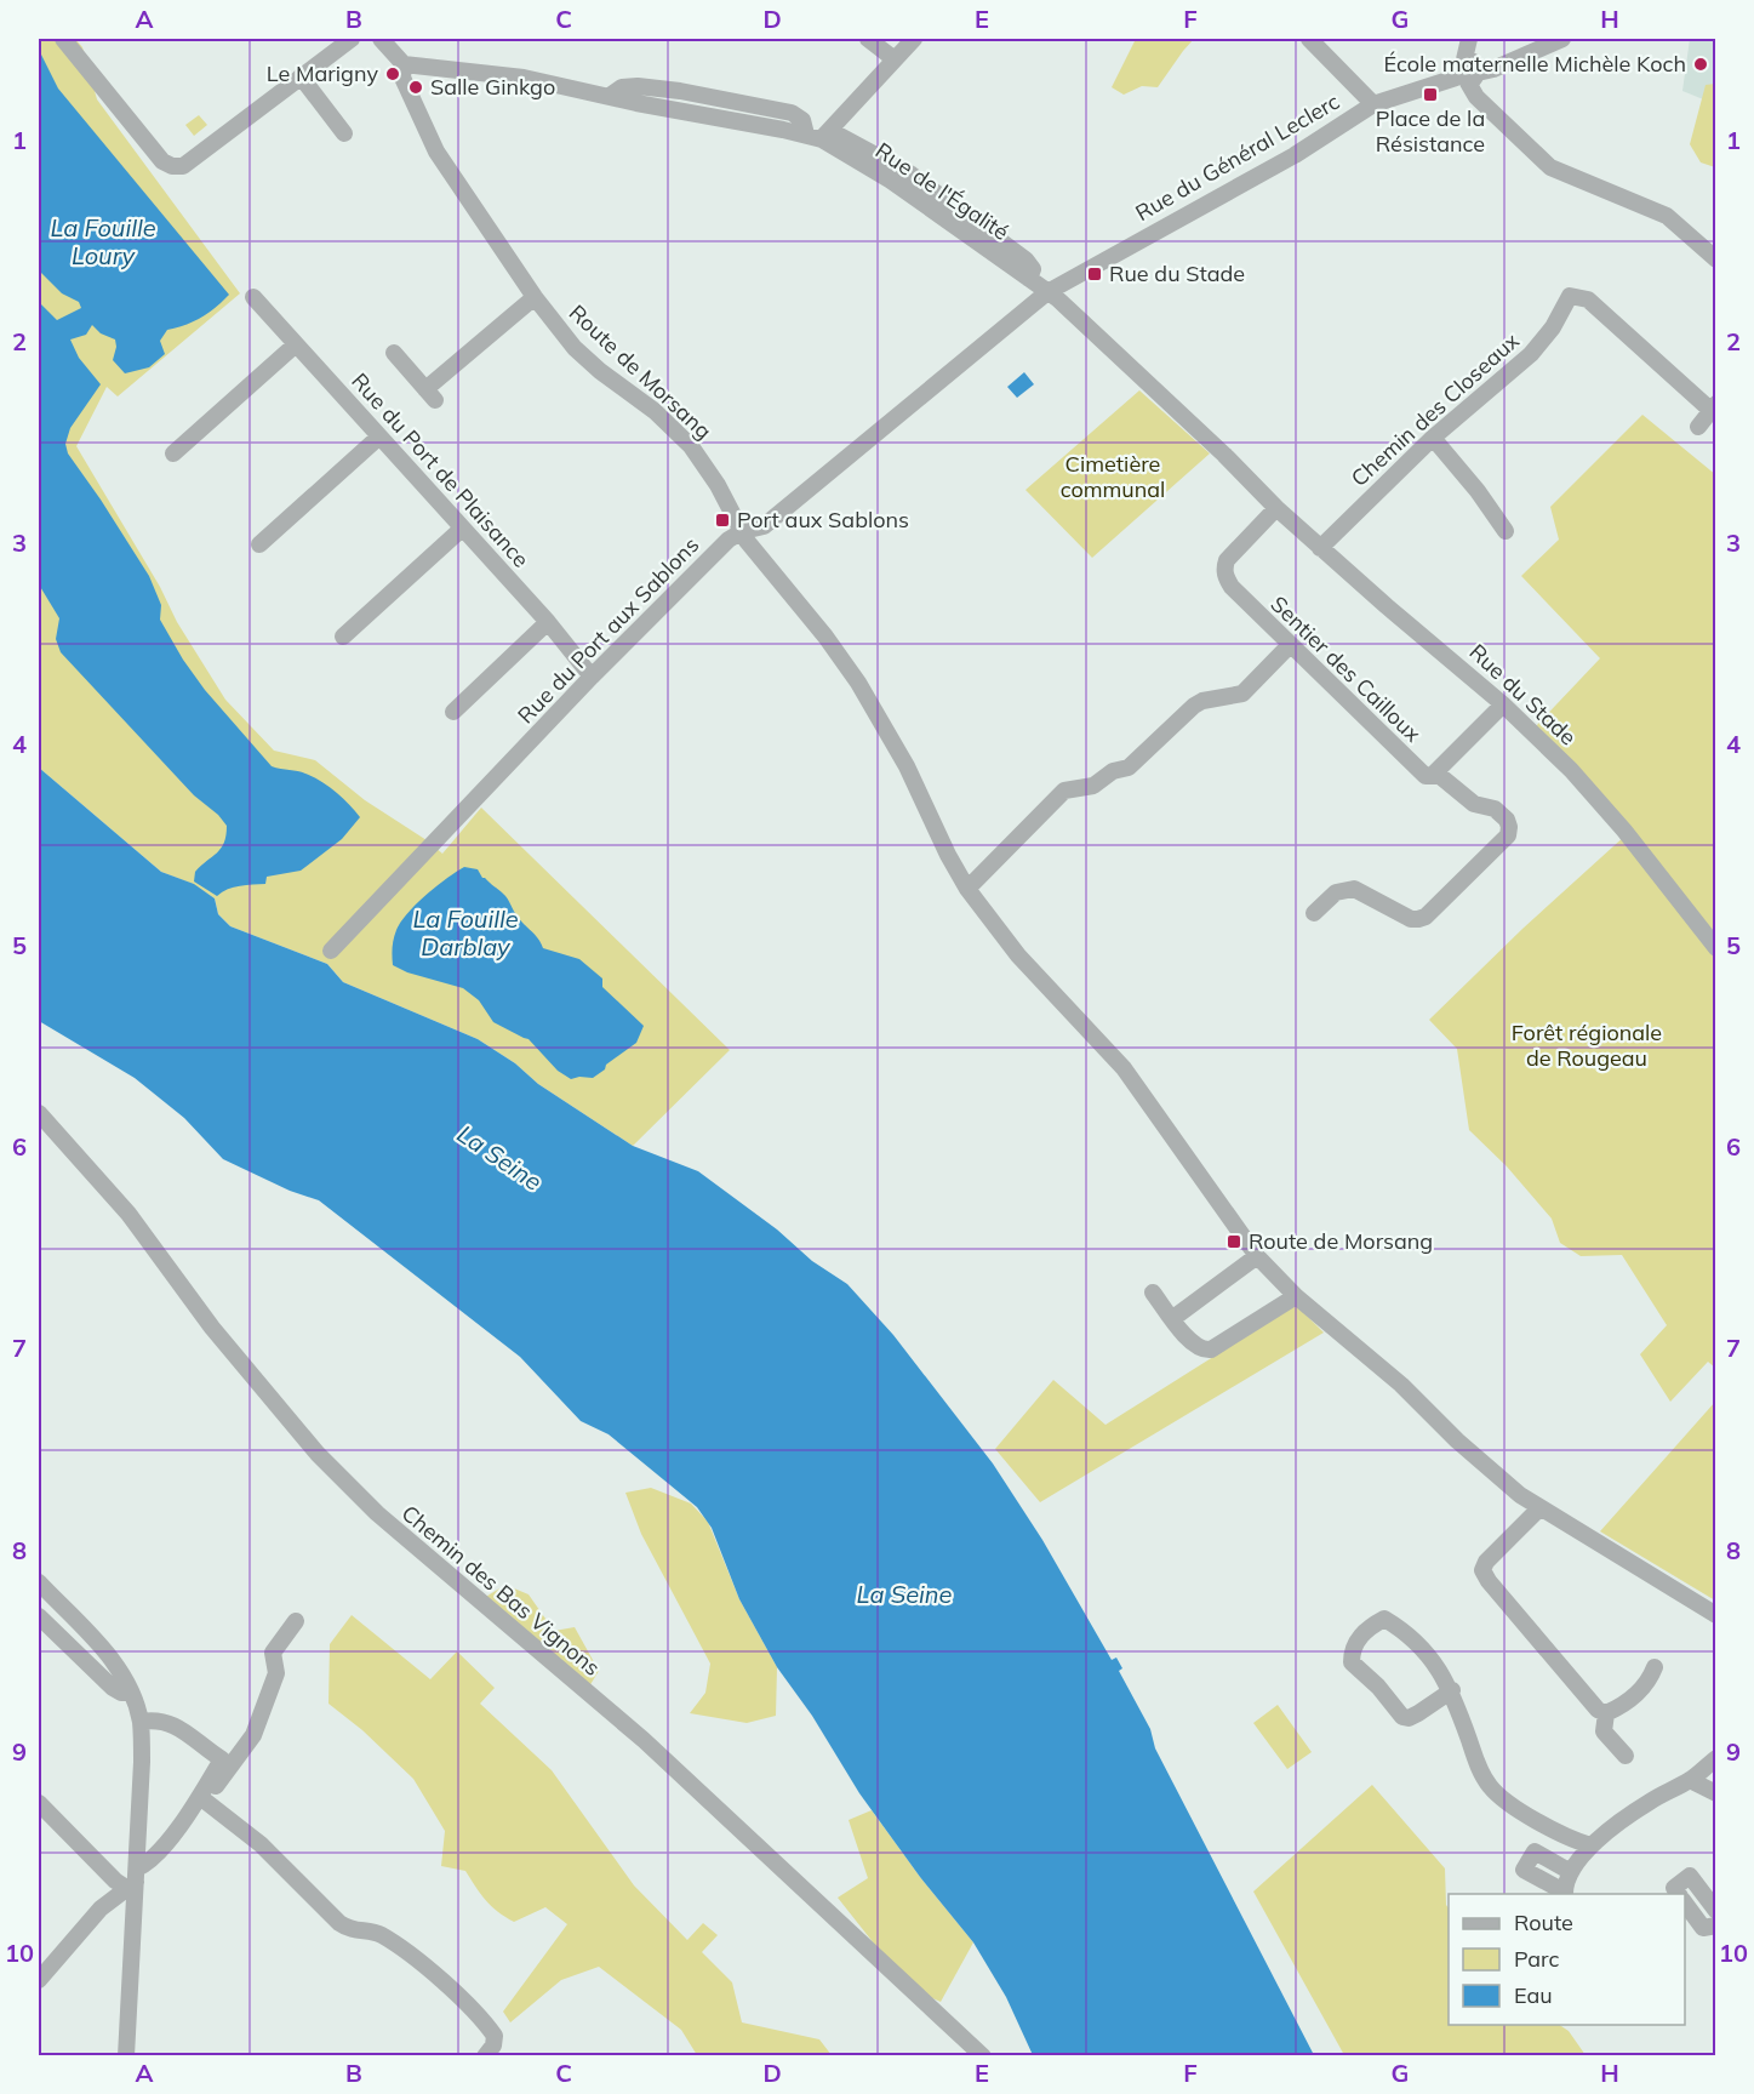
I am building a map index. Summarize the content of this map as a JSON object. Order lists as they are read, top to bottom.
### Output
{
  "streets": {
    "street": [
      "Rue du Général Leclerc",
      "Rue de l'Égalité",
      "Route de Morsang",
      "Chemin des Closeaux",
      "Rue du Port de Plaisance",
      "Rue du Port aux Sablons",
      "Sentier des Cailloux",
      "Rue du Stade",
      "Chemin des Bas Vignons"
    ]
  },
  "crossings": [
    ["Rue du Général Leclerc", "Rue de l'Égalité"],
    ["Rue du Général Leclerc", "Rue du Port aux Sablons"],
    ["Rue du Général Leclerc", "Rue du Stade"],
    ["Rue de l'Égalité", "Route de Morsang"],
    ["Rue de l'Égalité", "Rue du Port aux Sablons"],
    ["Rue de l'Égalité", "Rue du Stade"],
    ["Route de Morsang", "Rue du Port aux Sablons"],
    ["Chemin des Closeaux", "Rue du Stade"],
    ["Rue du Port de Plaisance", "Rue du Port aux Sablons"],
    ["Rue du Port aux Sablons", "Rue du Stade"],
    ["Sentier des Cailloux", "Rue du Stade"]
  ],
  "water": ["La Fouille Loury", "La Fouille Darblay", "La Seine"],
  "parks": ["Cimetière communal", "Forêt régionale de Rougeau"],
  "places": {
    "other": ["École maternelle Michèle Koch", "Le Marigny", "Salle Ginkgo"],
    "transit": [
      "Place de la Résistance",
      "Rue du Stade",
      "Port aux Sablons",
      "Route de Morsang"
    ]
  },
  "legend": ["Route", "Parc", "Eau"],
  "grid": {
    "columns": [
      "A",
      "B",
      "C",
      "D",
      "E",
      "F",
      "G",
      "H"
    ],
    "rows": [
      "1",
      "2",
      "3",
      "4",
      "5",
      "6",
      "7",
      "8",
      "9",
      "10"
    ]
  }
}
